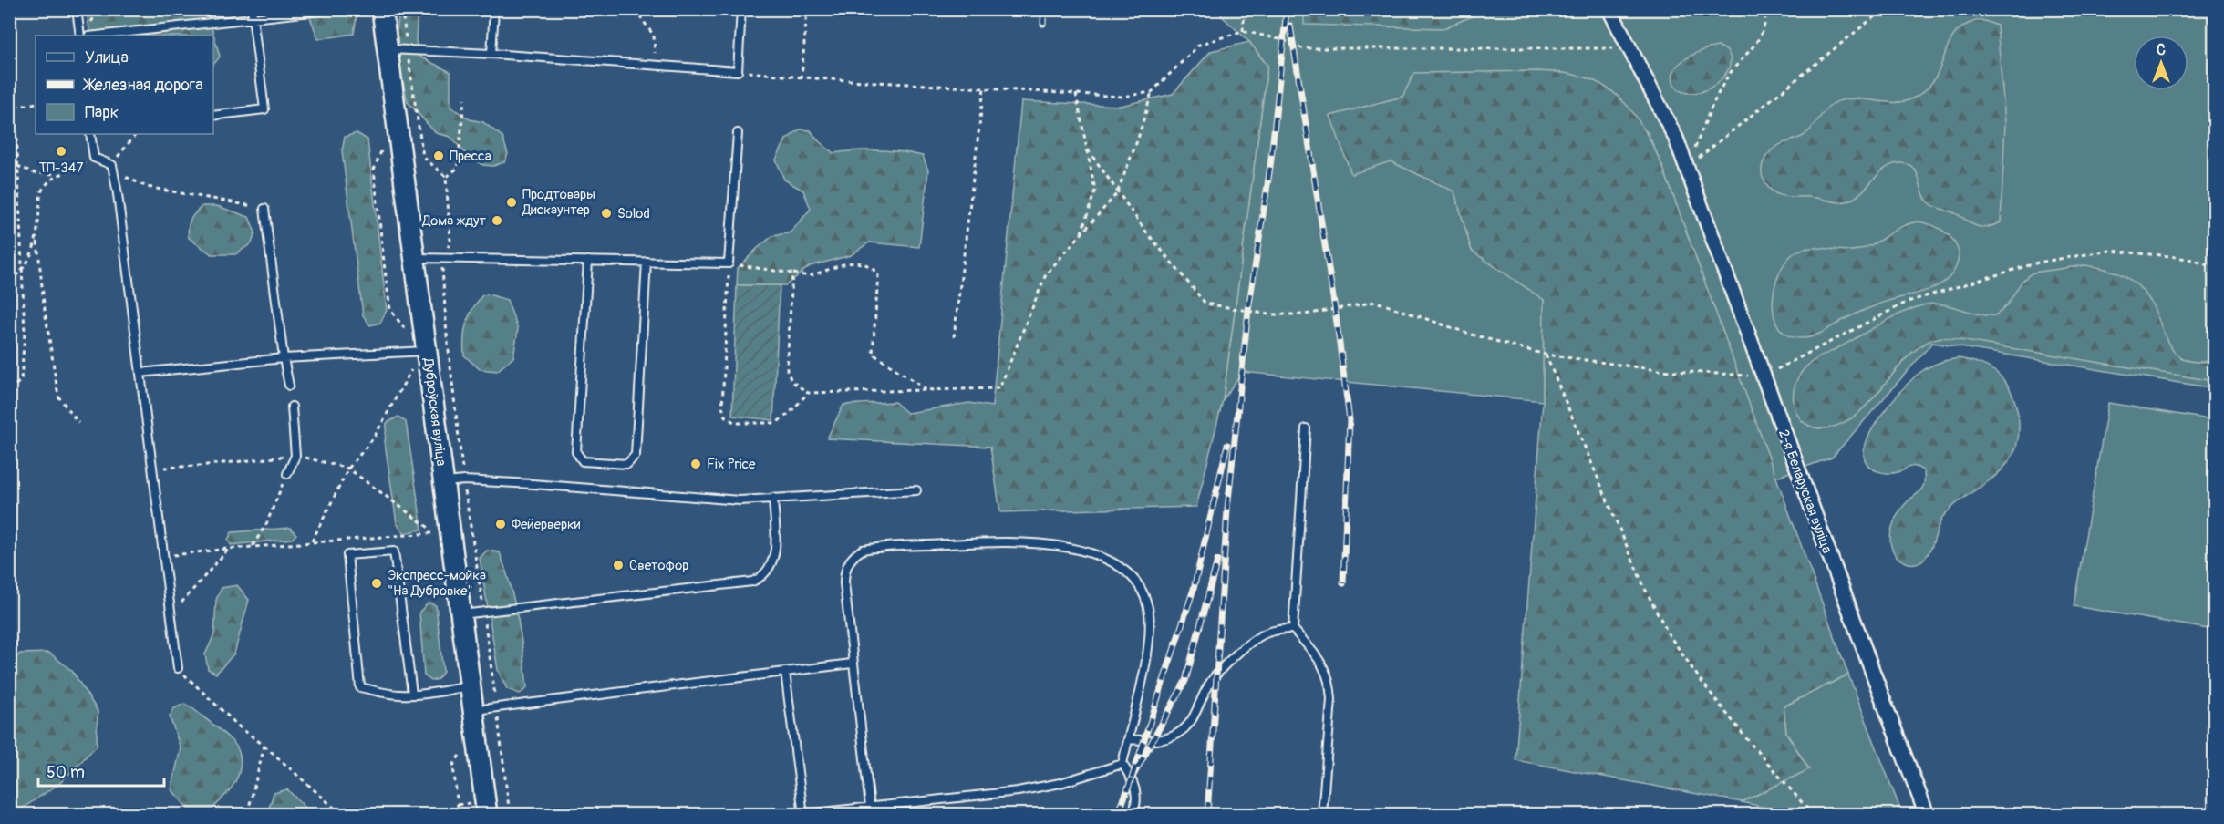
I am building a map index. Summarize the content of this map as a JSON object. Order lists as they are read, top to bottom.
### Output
{
  "streets": {
    "main road": ["Дуброўская вуліца"],
    "street": ["2-я Беларуская вуліца"]
  },
  "places": [
    "ТП-347",
    "Пресса",
    "Продтовары Дискаунтер",
    "Solod",
    "Дома ждут",
    "Fix Price",
    "Фейерверки",
    "Светофор",
    "Экспресс-мойка \"На Дубровке\""
  ],
  "legend": ["Улица", "Железная дорога", "Парк"],
  "scale_bar": "50 m",
  "north": "top"
}
